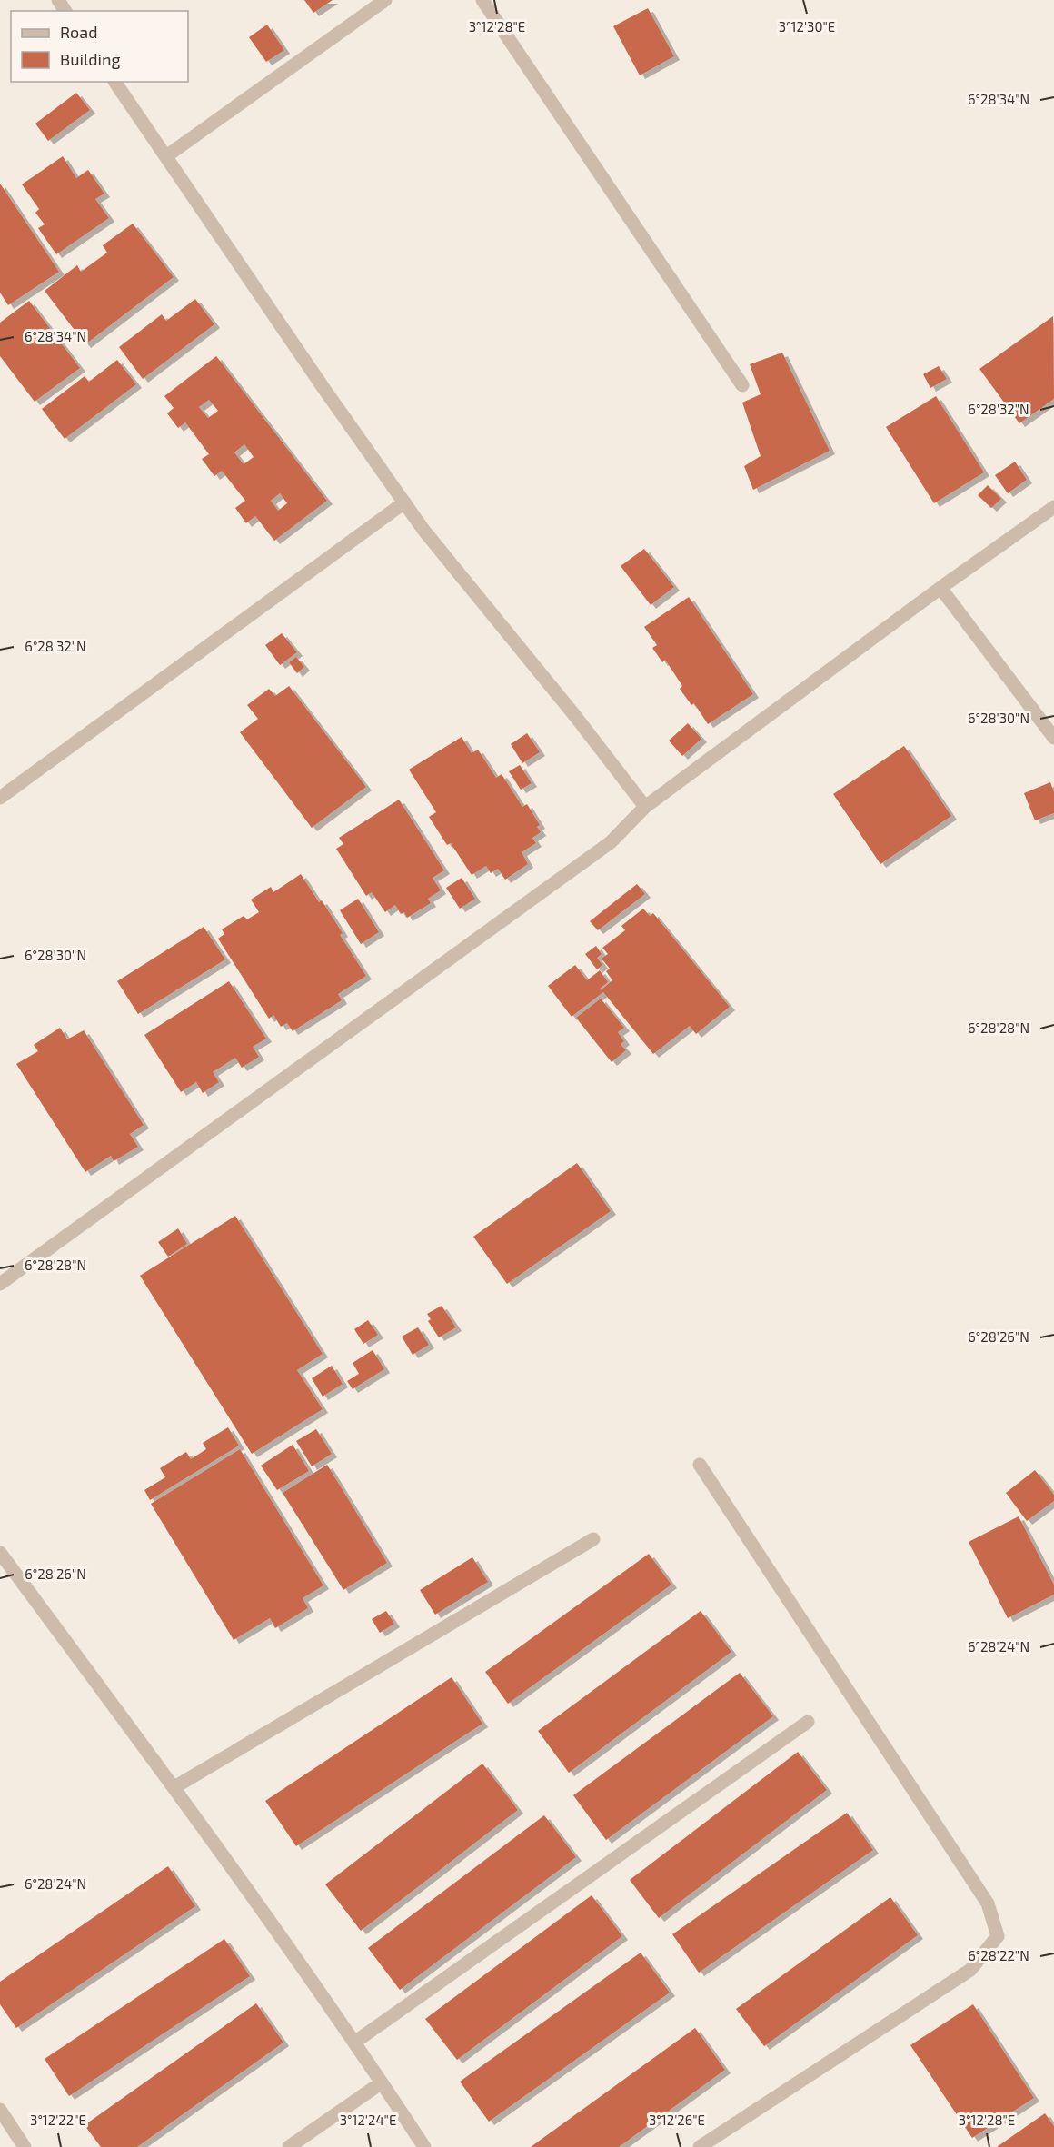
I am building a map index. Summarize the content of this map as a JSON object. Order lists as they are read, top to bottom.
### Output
{
  "legend": ["Road", "Building"],
  "coordinates": [
    "3°12'28\"E",
    "3°12'30\"E",
    "6°28'34\"N",
    "6°28'32\"N",
    "6°28'30\"N",
    "6°28'28\"N",
    "6°28'26\"N",
    "6°28'24\"N",
    "6°28'22\"N",
    "3°12'22\"E",
    "3°12'24\"E",
    "3°12'26\"E"
  ]
}
